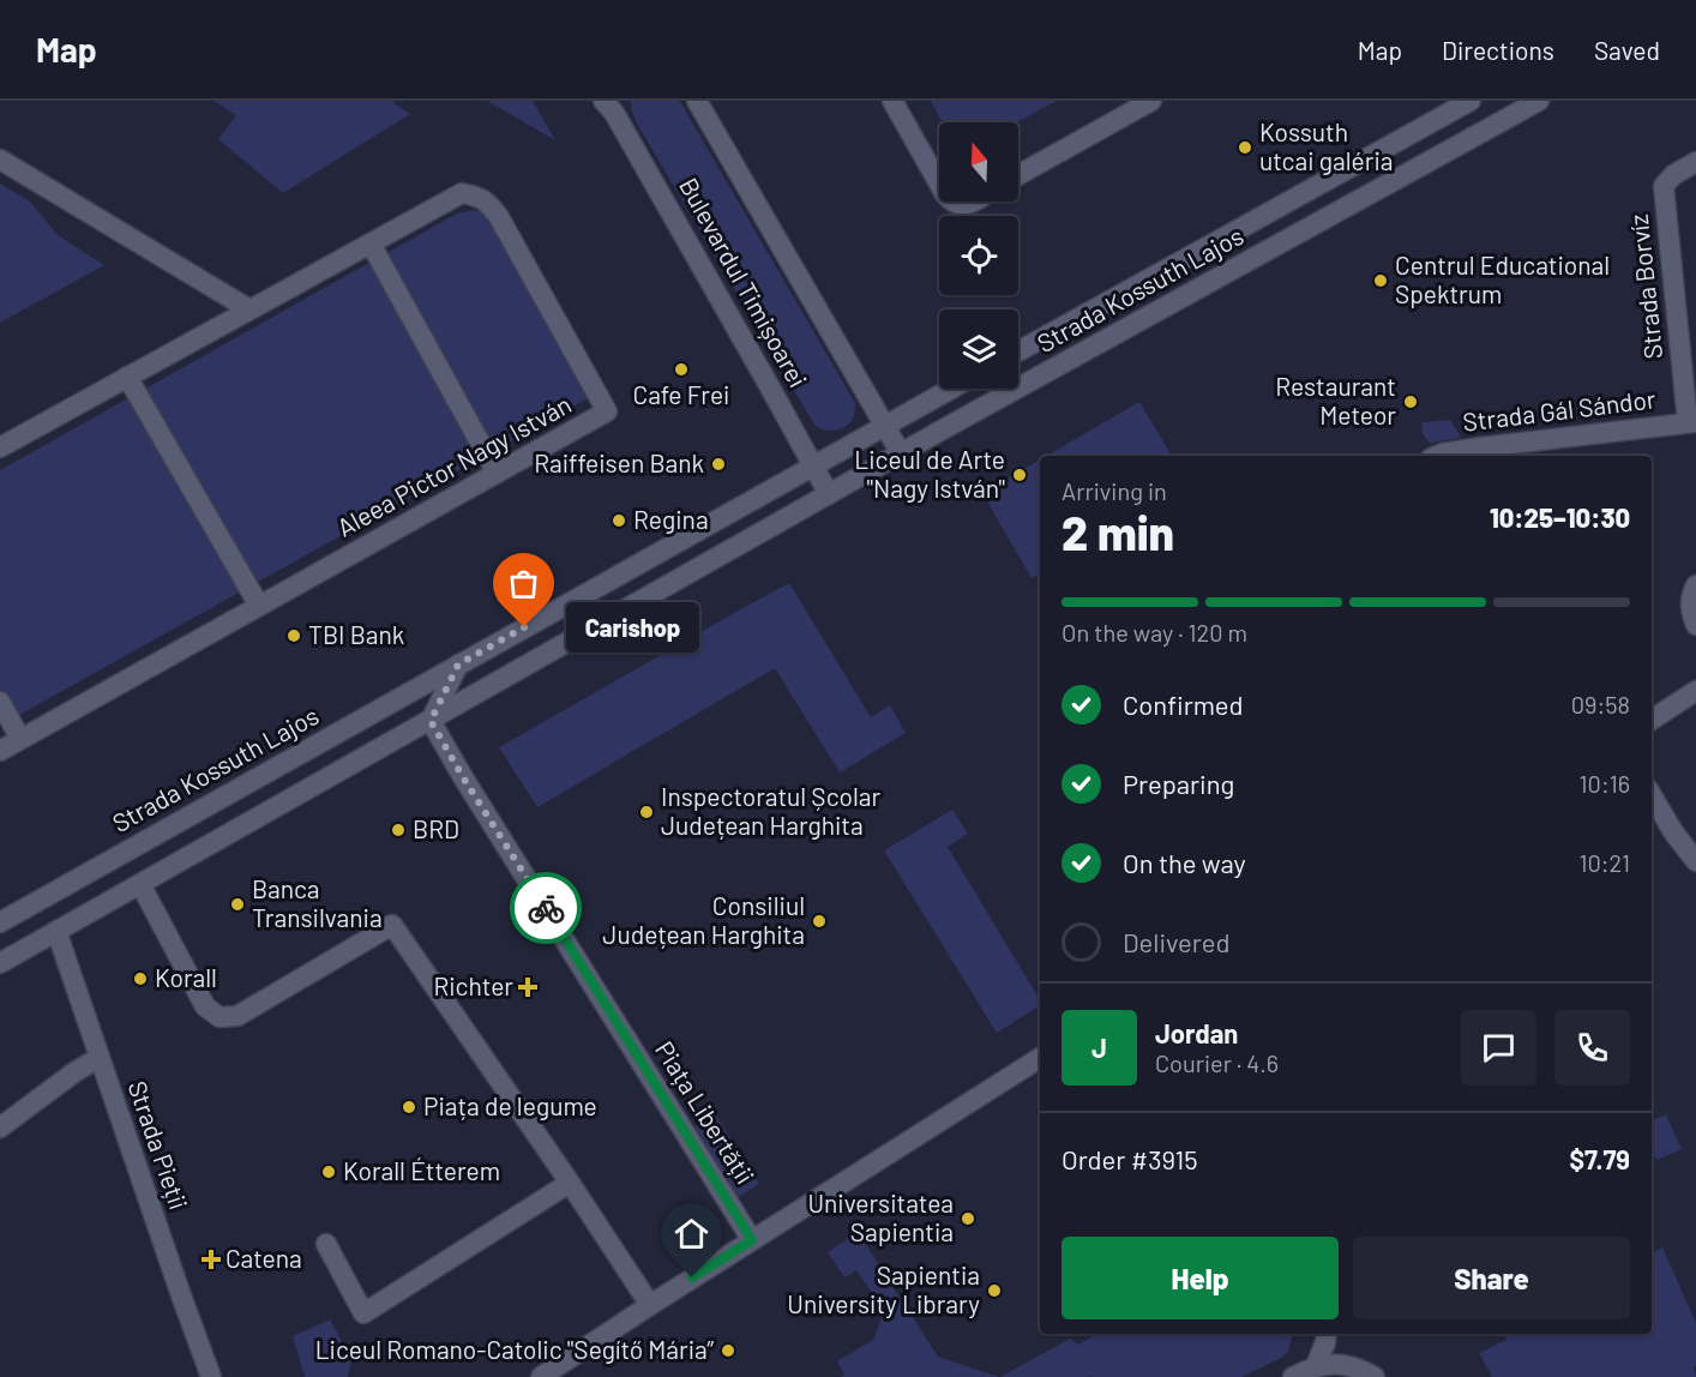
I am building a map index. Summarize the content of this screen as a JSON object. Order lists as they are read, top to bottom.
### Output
{
  "streets": {
    "street": [
      "Bulevardul Timișoarei",
      "Strada Borvíz",
      "Strada Kossuth Lajos",
      "Strada Gál Sándor",
      "Aleea Pictor Nagy István",
      "Piața Libertății",
      "Strada Pieții"
    ]
  },
  "crossings": [
    ["Bulevardul Timișoarei", "Strada Kossuth Lajos"],
    ["Strada Borvíz", "Strada Gál Sándor"],
    ["Strada Kossuth Lajos", "Piața Libertății"],
    ["Strada Kossuth Lajos", "Strada Pieții"]
  ],
  "places": {
    "other": [
      "Kossuth utcai galéria",
      "Centrul Educational Spektrum",
      "Cafe Frei",
      "Restaurant Meteor",
      "Raiffeisen Bank",
      "Liceul de Arte \"Nagy István\"",
      "Regina",
      "Carishop",
      "TBI Bank",
      "Inspectoratul Școlar Județean Harghita",
      "BRD",
      "Banca Transilvania",
      "Consiliul Județean Harghita",
      "Korall",
      "Piața de legume",
      "Korall Étterem",
      "Universitatea Sapientia",
      "Sapientia University Library",
      "Liceul Romano-Catolic \"Segítő Mária”"
    ],
    "health": ["Richter", "Catena"]
  },
  "north": "top",
  "page": {
    "header": "Map",
    "nav": ["Map", "Directions", "Saved"],
    "heading": ["2 min", "Arriving in", "10:25–10:30"],
    "panel": [
      "Jordan",
      "Courier · 4.6",
      "Order #3915",
      "$7.79"
    ],
    "bar": "On the way · 120 m",
    "bubble": "Carishop",
    "list": [
      ["Confirmed", "09:58"],
      ["Preparing", "10:16"],
      ["On the way", "10:21"],
      "Delivered"
    ],
    "round": "J",
    "buttons": ["Help", "Share"]
  }
}
